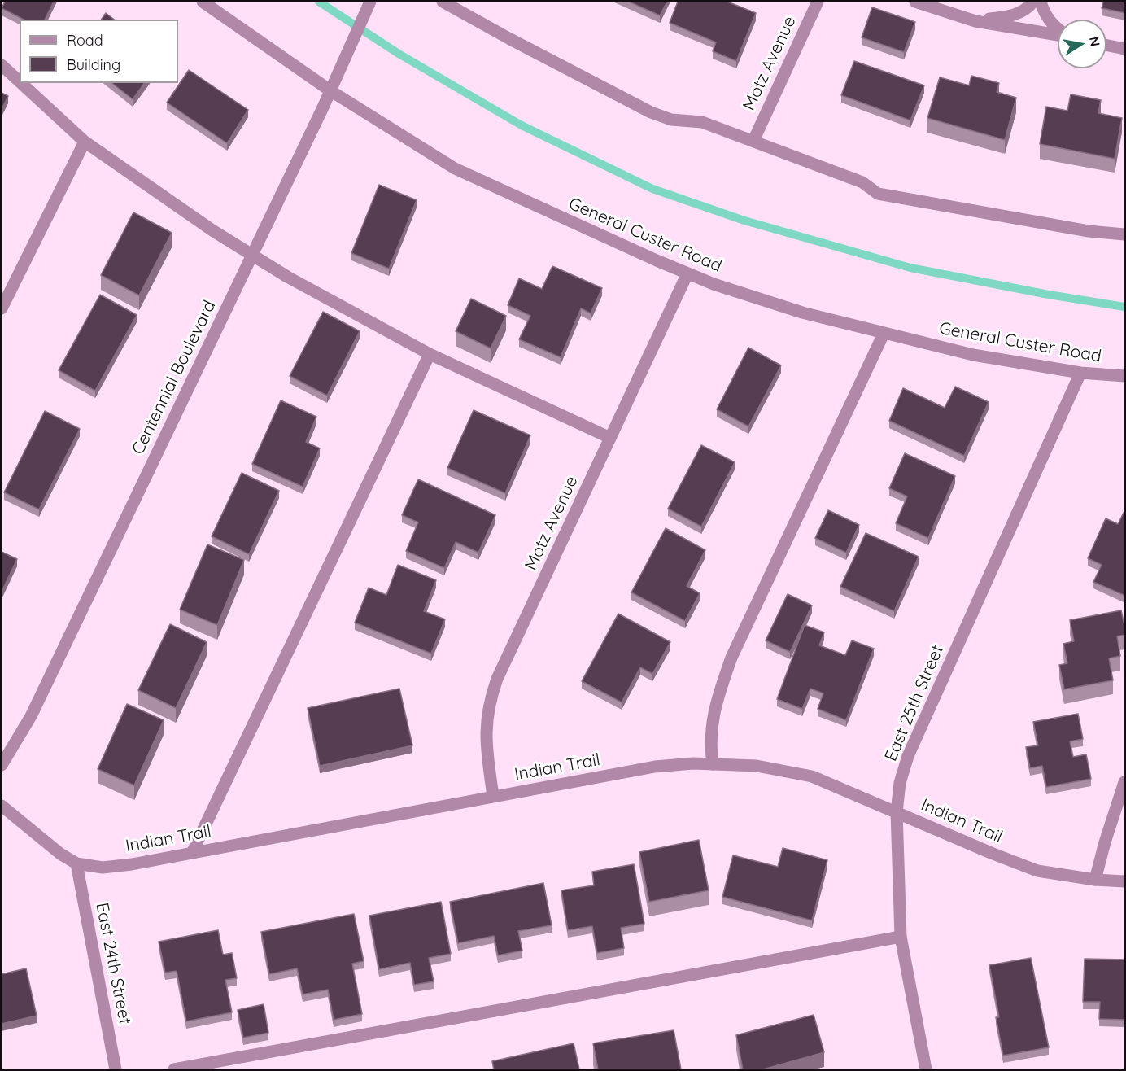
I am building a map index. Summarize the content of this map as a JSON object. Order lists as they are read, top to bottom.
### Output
{
  "streets": {
    "street": [
      "Motz Avenue",
      "General Custer Road",
      "Centennial Boulevard",
      "East 25th Street",
      "Indian Trail",
      "East 24th Street"
    ]
  },
  "crossings": [
    ["Motz Avenue", "General Custer Road"],
    ["Motz Avenue", "Indian Trail"],
    ["General Custer Road", "Centennial Boulevard"],
    ["General Custer Road", "East 25th Street"],
    ["East 25th Street", "Indian Trail"],
    ["Indian Trail", "East 24th Street"]
  ],
  "legend": ["Road", "Building"],
  "north": "right"
}
